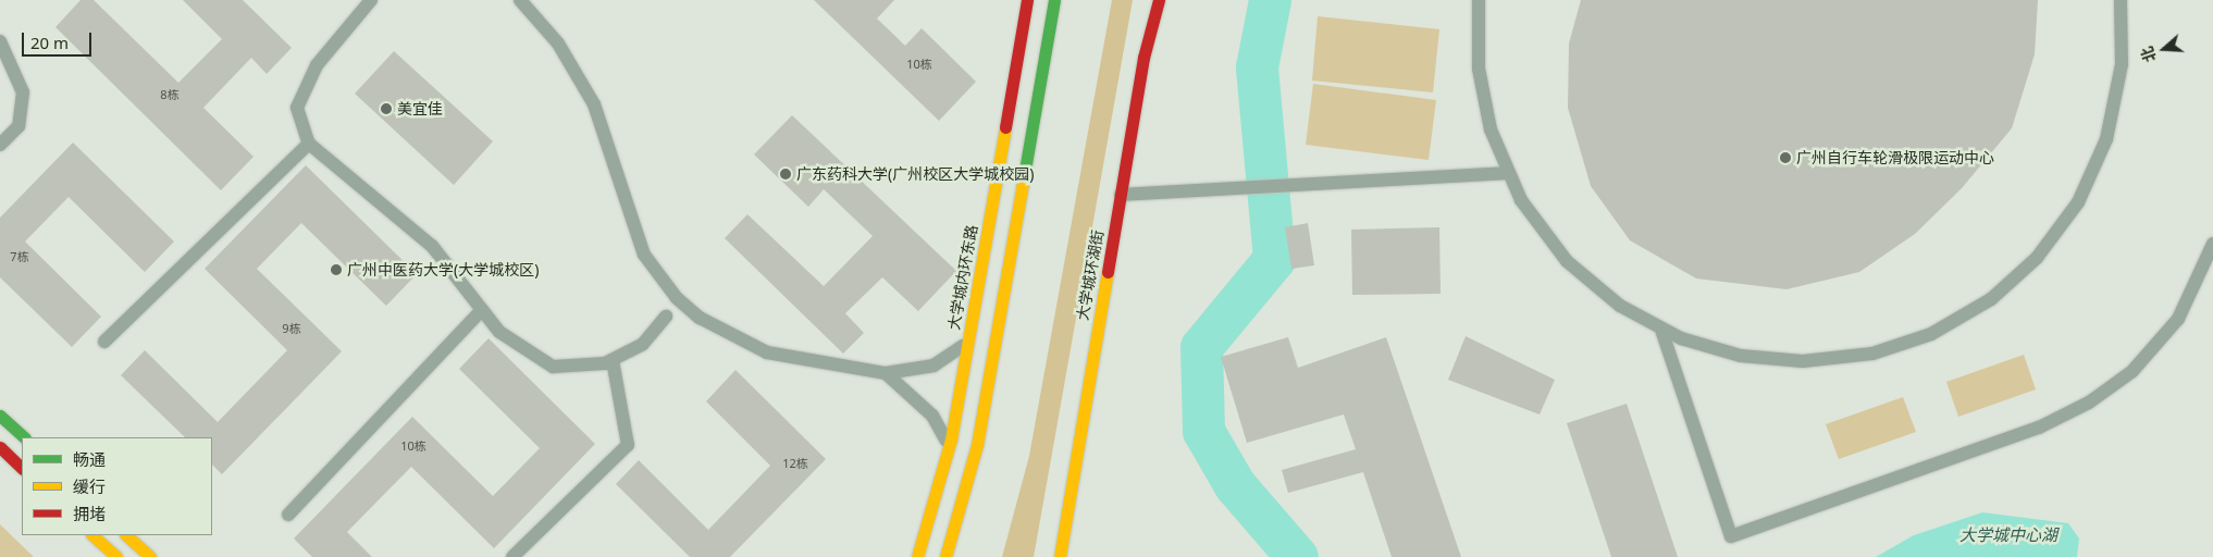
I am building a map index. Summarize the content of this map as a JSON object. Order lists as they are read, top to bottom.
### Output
{
  "streets": {
    "main road": ["大学城环湖街", "大学城内环东路"]
  },
  "water": ["大学城中心湖"],
  "places": [
    "美宜佳",
    "广州自行车轮滑极限运动中心",
    "广东药科大学(广州校区大学城校园)",
    "广州中医药大学(大学城校区)"
  ],
  "house_numbers": [
    "10栋",
    "8栋",
    "7栋",
    "9栋",
    "10栋",
    "12栋"
  ],
  "legend": ["畅通", "缓行", "拥堵"],
  "scale_bar": "20 m",
  "north": "left"
}
